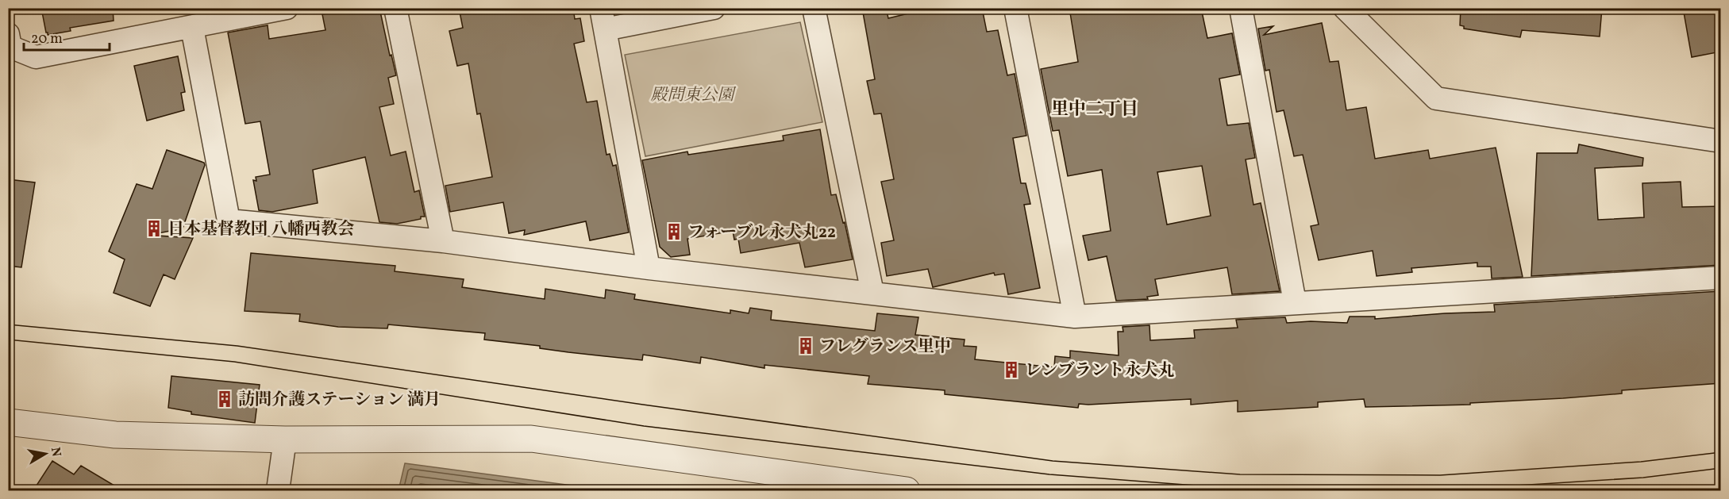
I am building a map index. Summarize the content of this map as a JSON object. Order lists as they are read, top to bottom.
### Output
{
  "districts": ["里中二丁目"],
  "parks": ["殿問東公園"],
  "places": {
    "building": [
      "日本基督教団 八幡西教会",
      "フォーブル永犬丸22",
      "フレグランス里中",
      "レンブラント永犬丸",
      "訪問介護ステーション 満月"
    ]
  },
  "scale_bar": "20 m",
  "north": "right"
}
